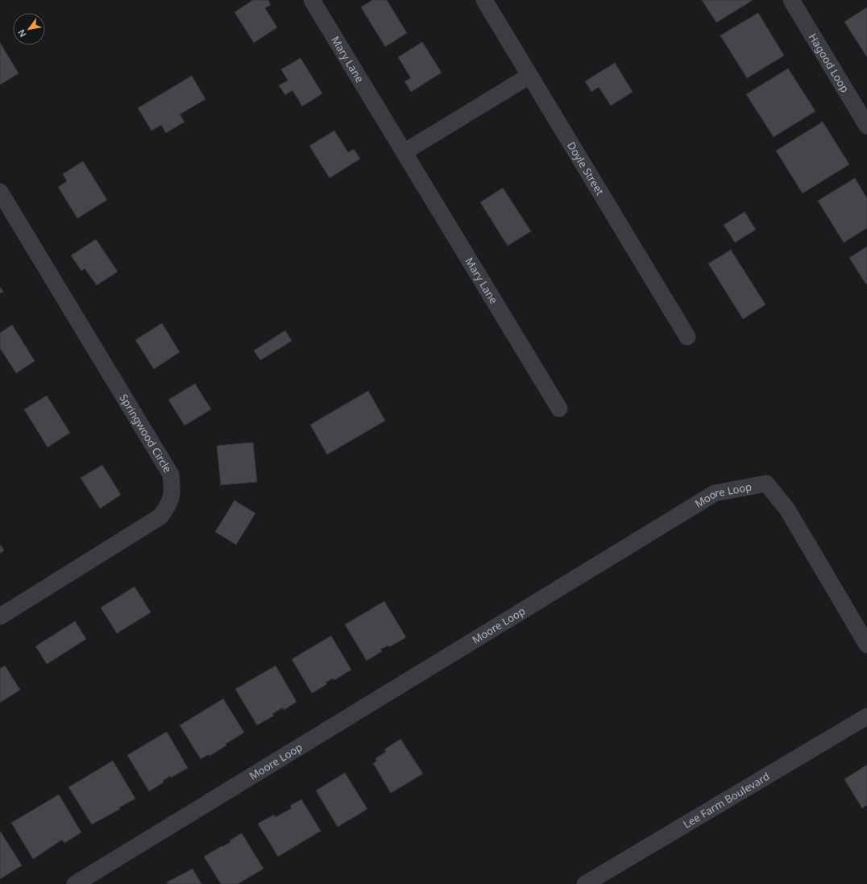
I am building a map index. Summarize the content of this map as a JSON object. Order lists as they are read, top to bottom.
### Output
{
  "streets": {
    "street": [
      "Mary Lane",
      "Hagood Loop",
      "Doyle Street",
      "Springwood Circle",
      "Moore Loop",
      "Lee Farm Boulevard"
    ]
  },
  "north": "bottom left"
}
